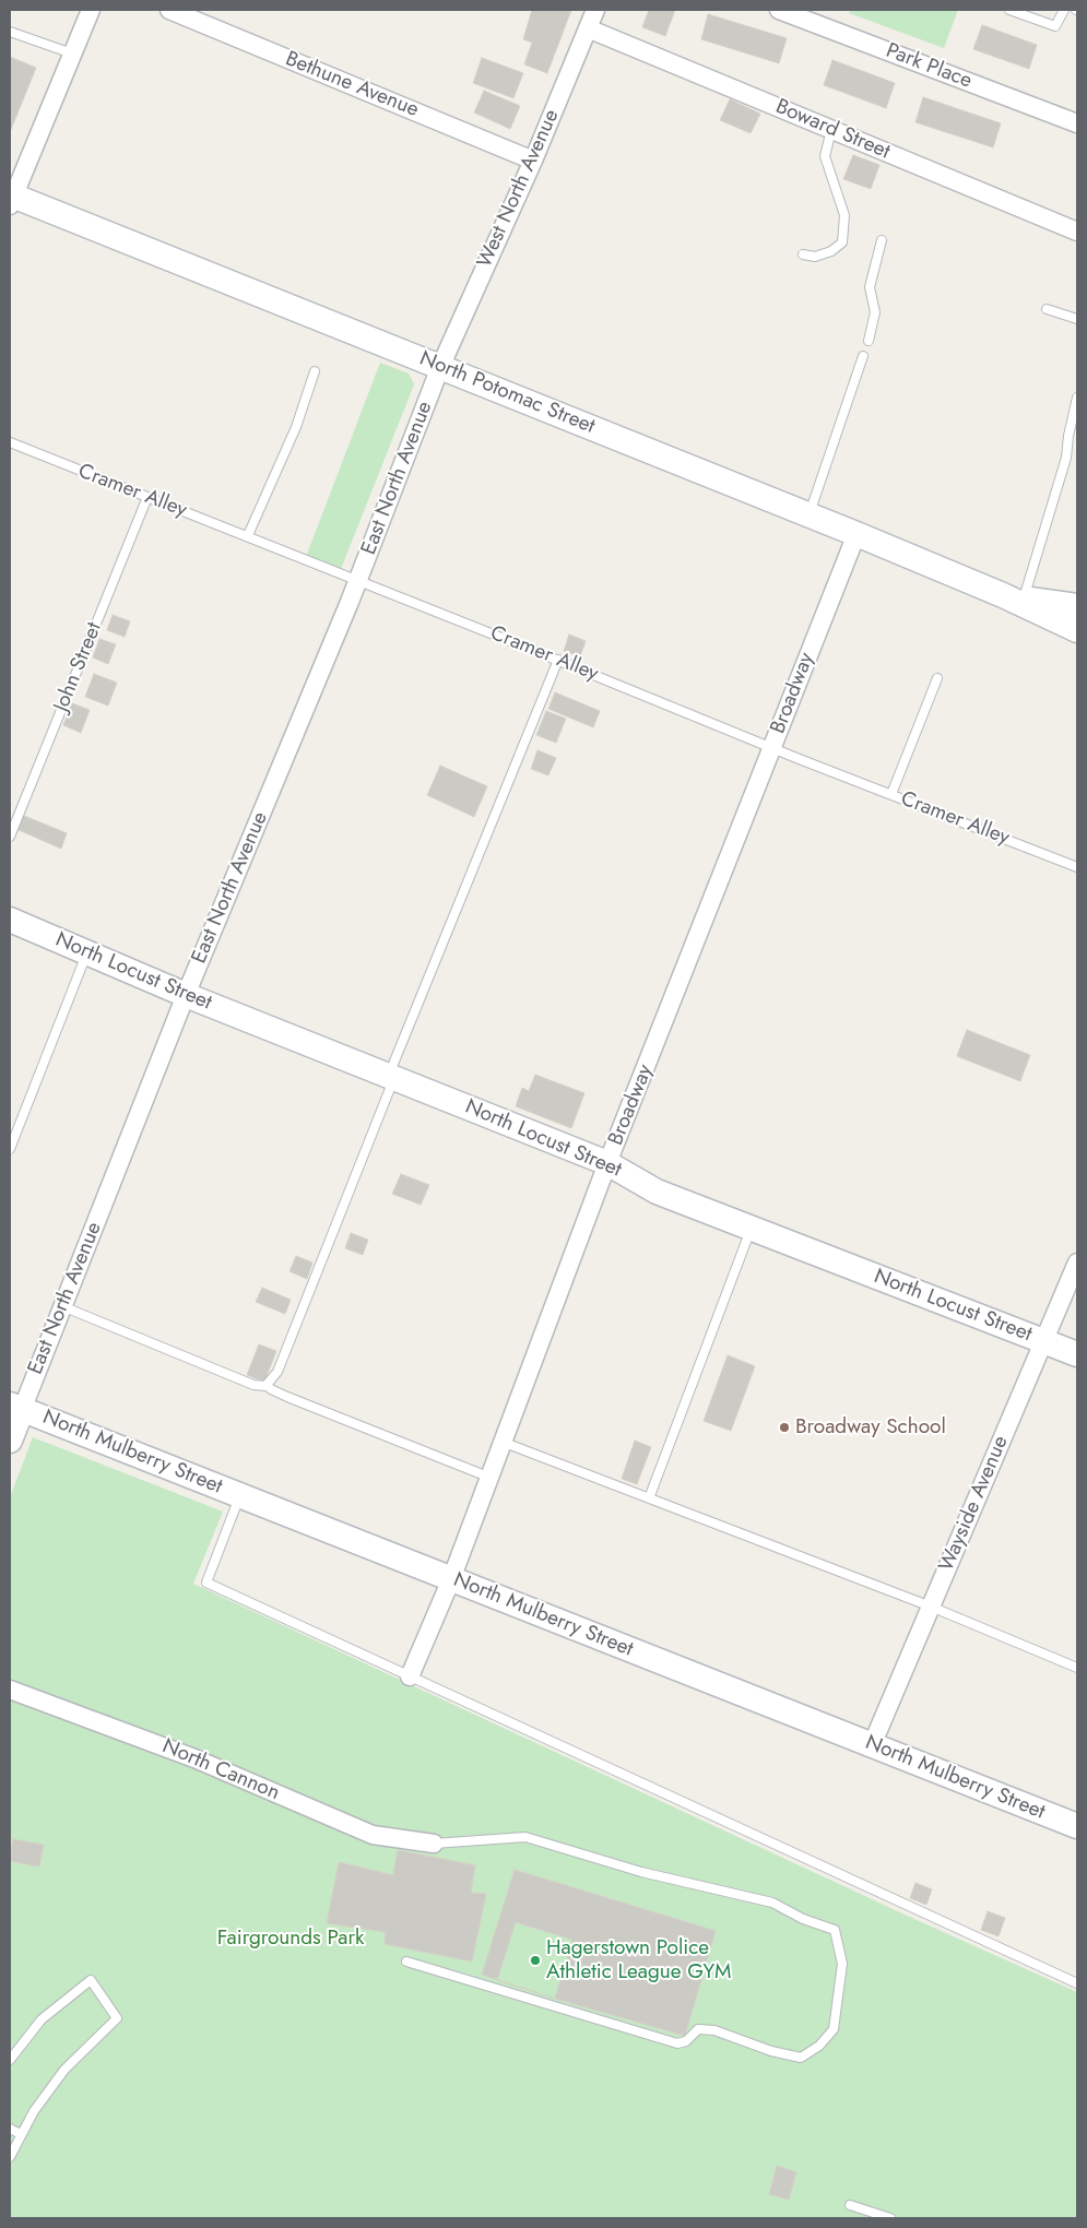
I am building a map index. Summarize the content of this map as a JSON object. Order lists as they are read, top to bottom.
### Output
{
  "streets": {
    "main road": ["North Potomac Street", "North Locust Street", "North Mulberry Street"],
    "street": [
      "Park Place",
      "Bethune Avenue",
      "Boward Street",
      "West North Avenue",
      "East North Avenue",
      "Broadway",
      "Wayside Avenue",
      "North Cannon"
    ],
    "lane": ["Cramer Alley", "John Street"]
  },
  "crossings": [
    ["Bethune Avenue", "West North Avenue"],
    ["Boward Street", "West North Avenue"],
    ["West North Avenue", "North Potomac Street"],
    ["West North Avenue", "East North Avenue"],
    ["North Potomac Street", "East North Avenue"],
    ["North Potomac Street", "Broadway"],
    ["East North Avenue", "Cramer Alley"],
    ["East North Avenue", "North Locust Street"],
    ["East North Avenue", "North Mulberry Street"],
    ["Cramer Alley", "John Street"],
    ["Cramer Alley", "Broadway"],
    ["Broadway", "North Locust Street"],
    ["Broadway", "North Mulberry Street"],
    ["North Locust Street", "Wayside Avenue"],
    ["North Mulberry Street", "Wayside Avenue"]
  ],
  "parks": ["Fairgrounds Park"],
  "places": ["Broadway School", "Hagerstown Police Athletic League GYM"]
}
